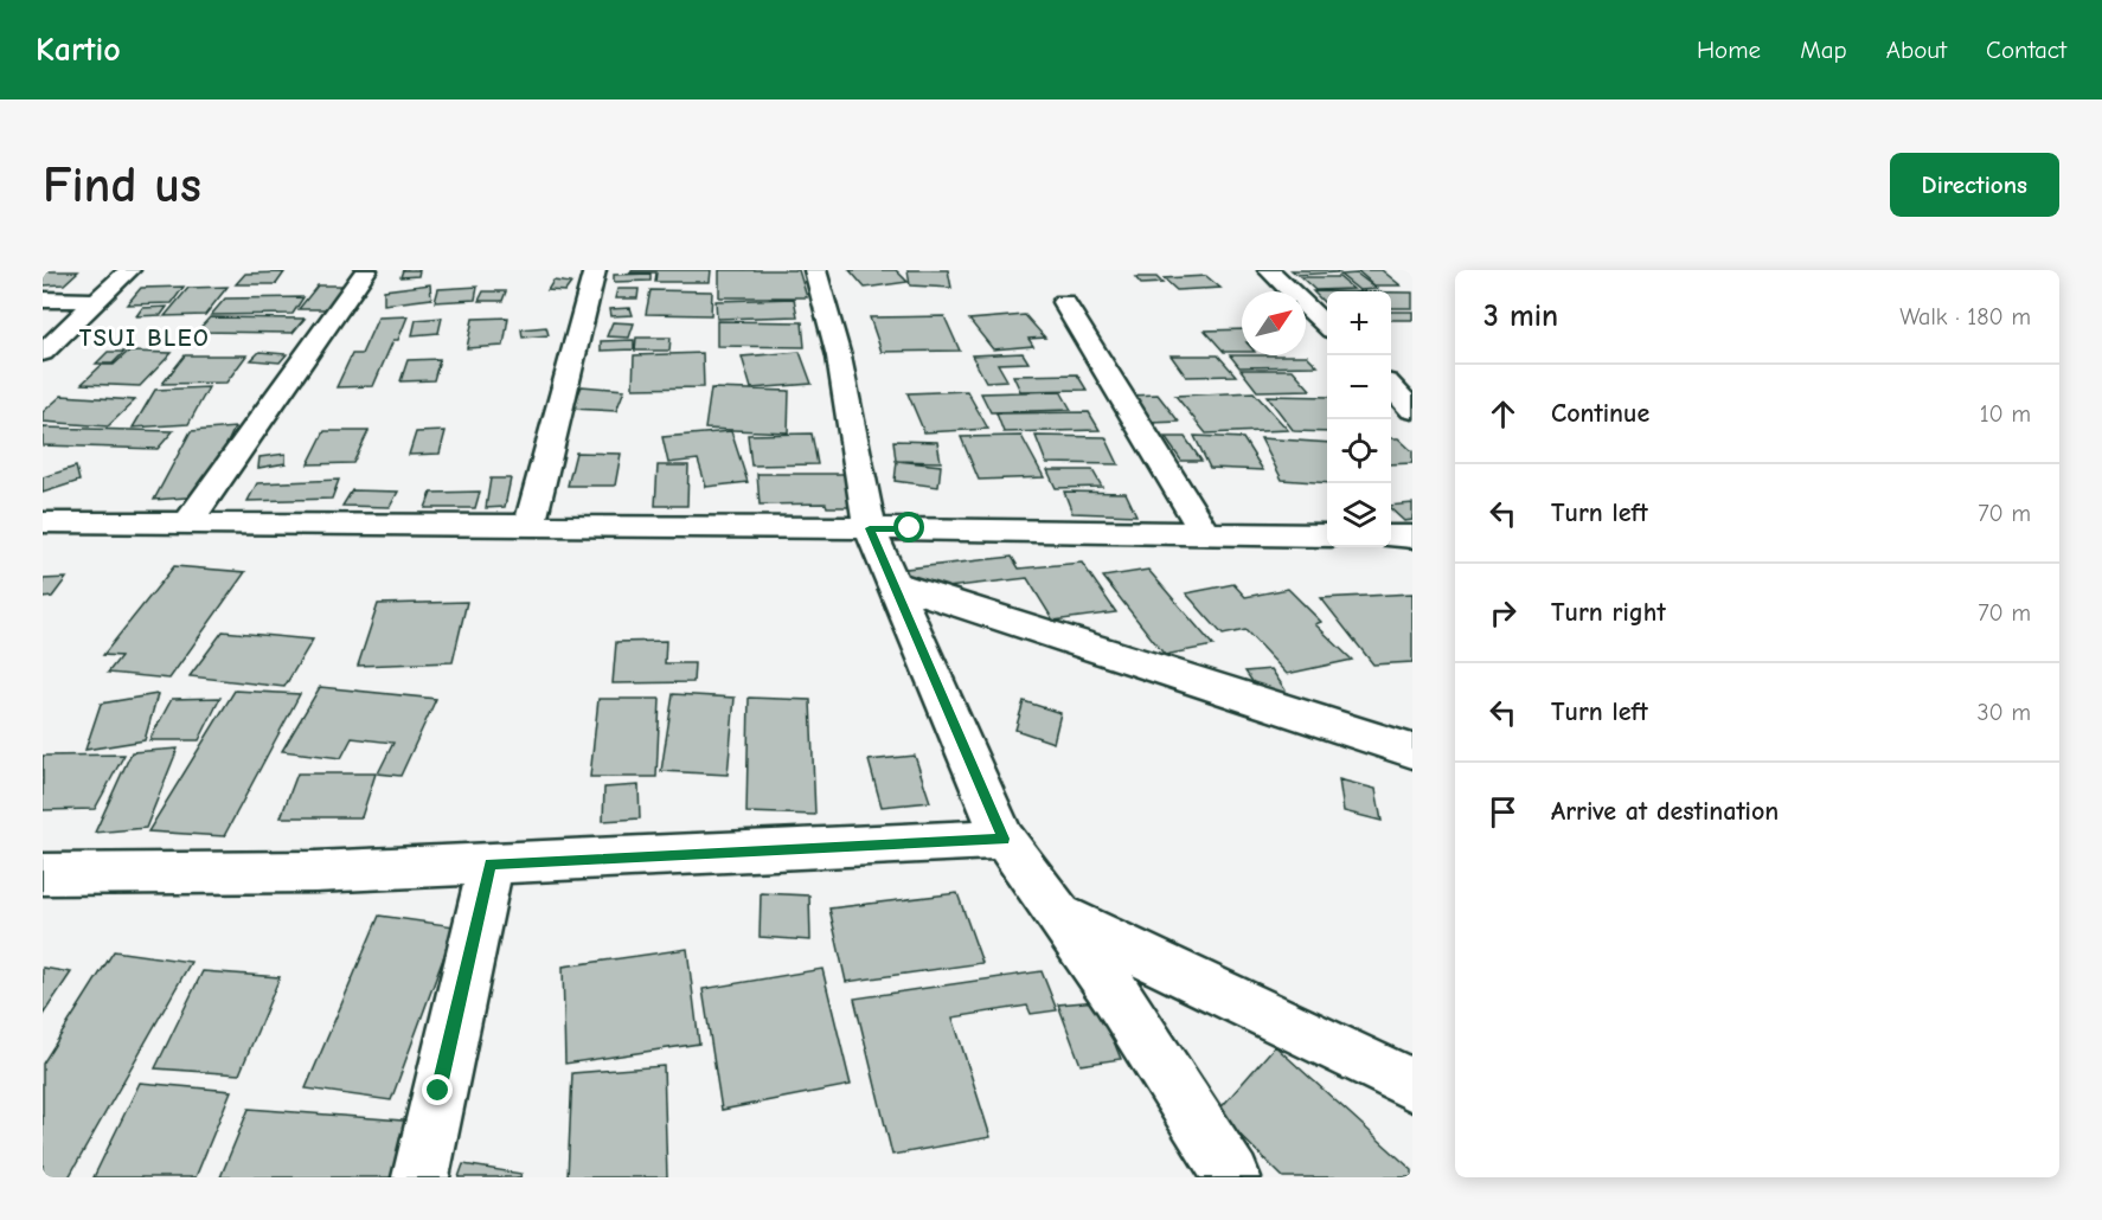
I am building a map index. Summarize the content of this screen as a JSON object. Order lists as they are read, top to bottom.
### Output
{
  "districts": ["TSUI BLEO"],
  "north": "top right",
  "page": {
    "header": "Kartio",
    "nav": [
      "Home",
      "Map",
      "About",
      "Contact"
    ],
    "buttons": "Directions",
    "title": "Find us",
    "heading": ["3 min", "Walk · 180 m"],
    "map_buttons": ["+", "−"],
    "list": [
      ["Continue", "10 m"],
      ["Turn left", "70 m"],
      ["Turn right", "70 m"],
      ["Turn left", "30 m"],
      "Arrive at destination"
    ]
  }
}
